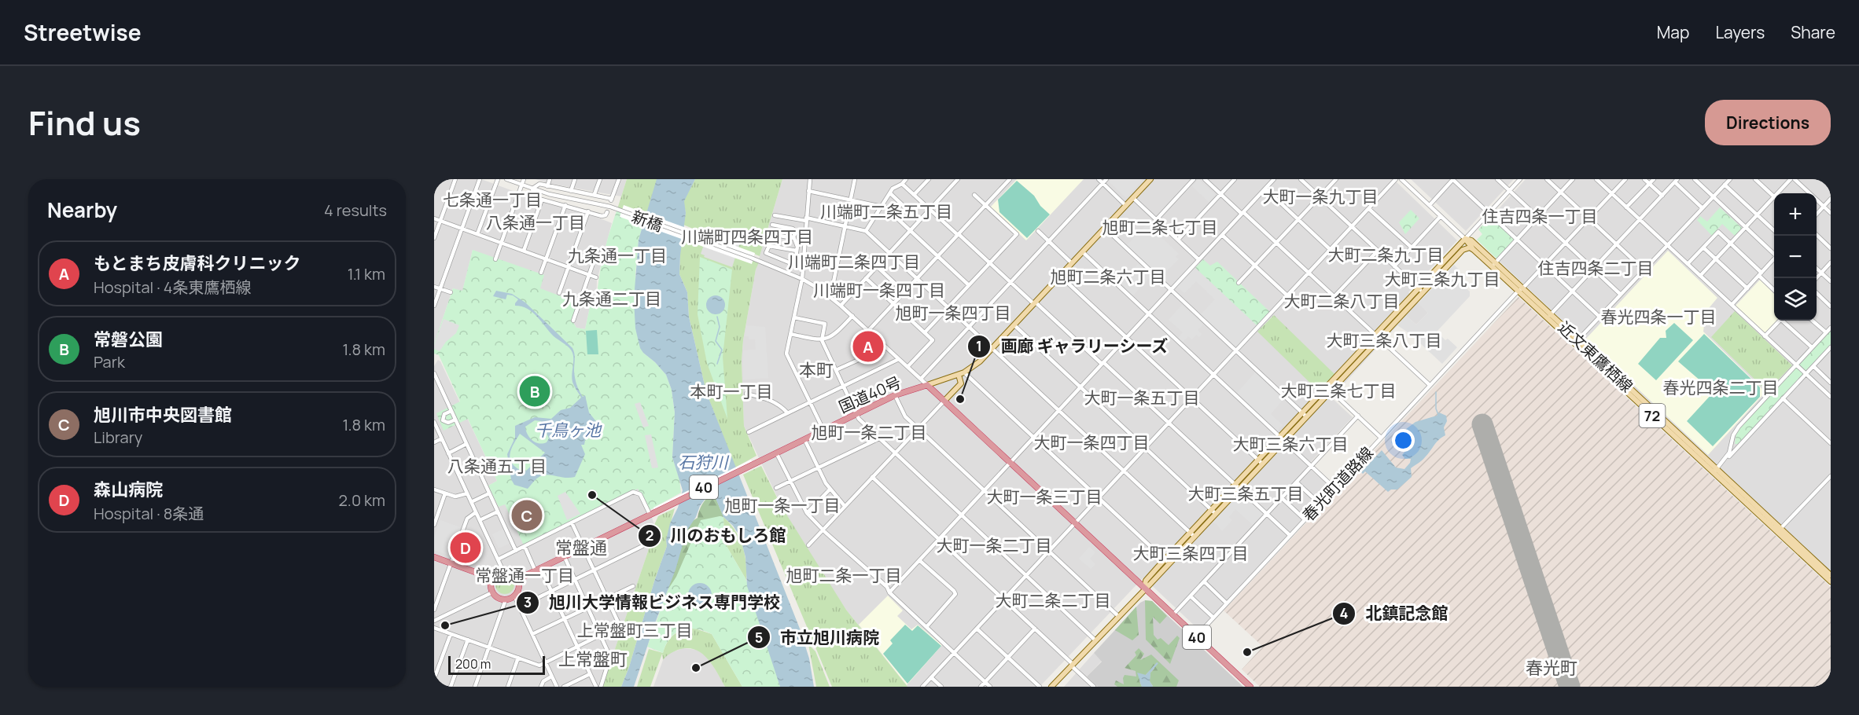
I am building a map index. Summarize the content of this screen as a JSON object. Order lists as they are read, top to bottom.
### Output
{
  "streets": {
    "highway": ["国道40号", "40"],
    "main road": ["近文東鷹栖線", "72"],
    "street": ["新橋", "春光町道路線"]
  },
  "crossings": [
    ["新橋", "国道40号"],
    ["新橋", "40"],
    ["近文東鷹栖線", "72"],
    ["近文東鷹栖線", "春光町道路線"],
    ["国道40号", "40"],
    ["春光町道路線", "40"]
  ],
  "districts": [
    "大町一条九丁目",
    "七条通一丁目",
    "川端町二条五丁目",
    "住吉四条一丁目",
    "八条通一丁目",
    "旭町二条七丁目",
    "川端町四条四丁目",
    "大町二条九丁目",
    "九条通一丁目",
    "川端町二条四丁目",
    "住吉四条二丁目",
    "旭町二条六丁目",
    "大町三条九丁目",
    "川端町一条四丁目",
    "九条通二丁目",
    "大町二条八丁目",
    "旭町一条四丁目",
    "春光四条一丁目",
    "大町三条八丁目",
    "本町",
    "春光四条二丁目",
    "大町三条七丁目",
    "本町一丁目",
    "大町一条五丁目",
    "旭町一条二丁目",
    "大町一条四丁目",
    "大町三条六丁目",
    "八条通五丁目",
    "大町三条五丁目",
    "大町一条三丁目",
    "旭町一条一丁目",
    "大町一条二丁目",
    "常盤通",
    "大町三条四丁目",
    "常盤通一丁目",
    "旭町二条一丁目",
    "大町二条二丁目",
    "上常盤町三丁目",
    "上常盤町",
    "春光町"
  ],
  "water": ["千鳥ヶ池", "石狩川"],
  "places": [
    "画廊 ギャラリーシーズ",
    "川のおもしろ館",
    "旭川大学情報ビジネス専門学校",
    "北鎮記念館",
    "市立旭川病院"
  ],
  "scale_bar": "200 m",
  "page": {
    "header": "Streetwise",
    "nav": ["Map", "Layers", "Share"],
    "title": "Find us",
    "buttons": "Directions",
    "heading": ["Nearby", "4 results"],
    "map_buttons": ["+", "−"],
    "list": [
      {
        "mark": "A",
        "name": "もとまち皮膚科クリニック",
        "note": "Hospital · 4条東鷹栖線",
        "value": "1.1 km"
      },
      {
        "mark": "B",
        "name": "常磐公園",
        "note": "Park",
        "value": "1.8 km"
      },
      {
        "mark": "C",
        "name": "旭川市中央図書館",
        "note": "Library",
        "value": "1.8 km"
      },
      {
        "mark": "D",
        "name": "森山病院",
        "note": "Hospital · 8条通",
        "value": "2.0 km"
      }
    ],
    "pins": [
      "A",
      "B",
      "C",
      "D"
    ],
    "scale": "200 m"
  }
}
